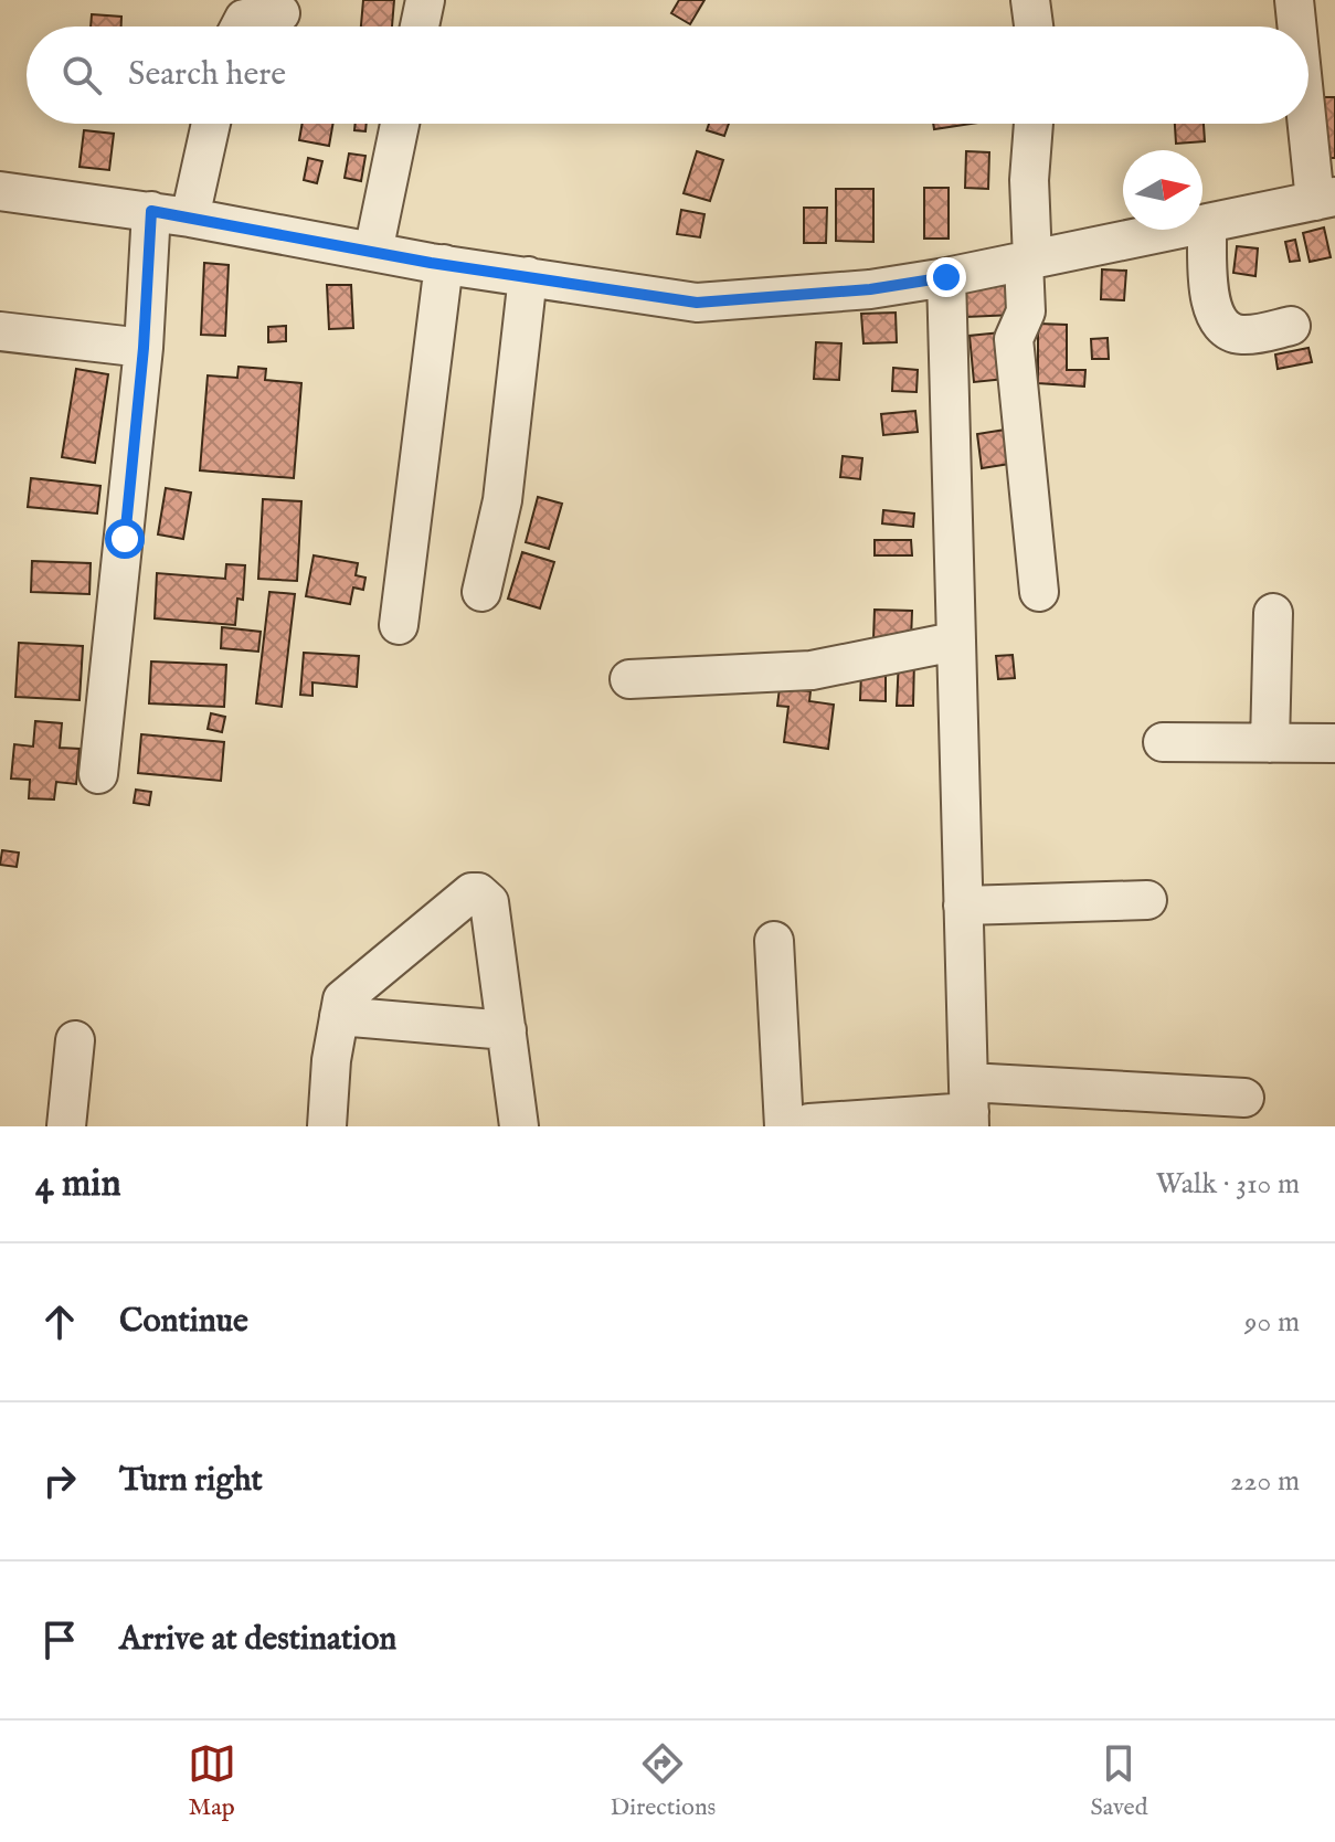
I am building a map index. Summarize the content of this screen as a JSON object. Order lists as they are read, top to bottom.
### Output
{
  "north": "right",
  "page": {
    "search": "Search here",
    "heading": ["4 min", "Walk · 310 m"],
    "list": [
      ["Continue", "90 m"],
      ["Turn right", "220 m"],
      "Arrive at destination"
    ],
    "nav": ["Map", "Directions", "Saved"]
  }
}
